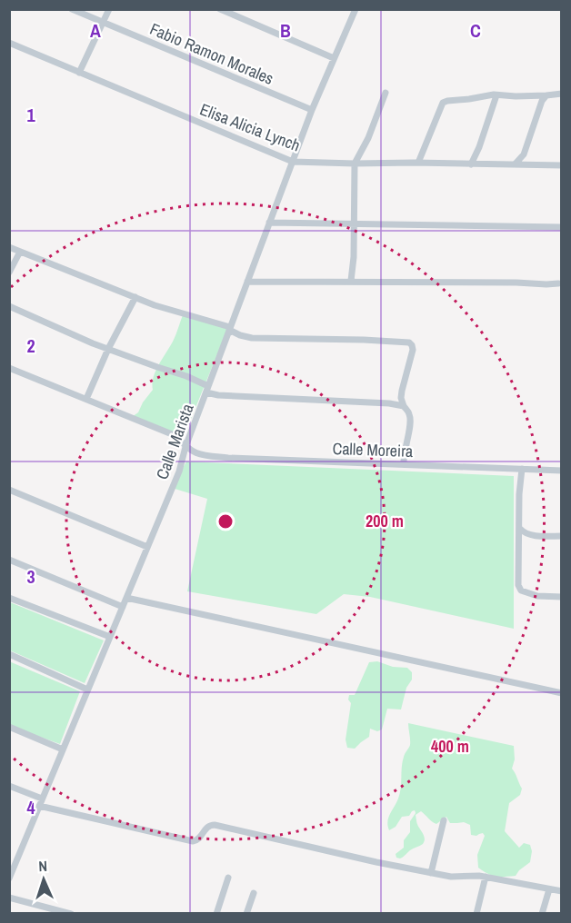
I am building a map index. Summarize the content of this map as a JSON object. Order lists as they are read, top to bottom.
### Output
{
  "streets": {
    "street": [
      "Fabio Ramon Morales",
      "Elisa Alicia Lynch",
      "Calle Marista",
      "Calle Moreira"
    ]
  },
  "crossings": [
    ["Fabio Ramon Morales", "Calle Marista"],
    ["Elisa Alicia Lynch", "Calle Marista"],
    ["Calle Marista", "Calle Moreira"]
  ],
  "north": "top",
  "grid": {
    "columns": ["A", "B", "C"],
    "rows": [
      "1",
      "2",
      "3",
      "4"
    ]
  },
  "rings": ["200 m", "400 m"]
}
